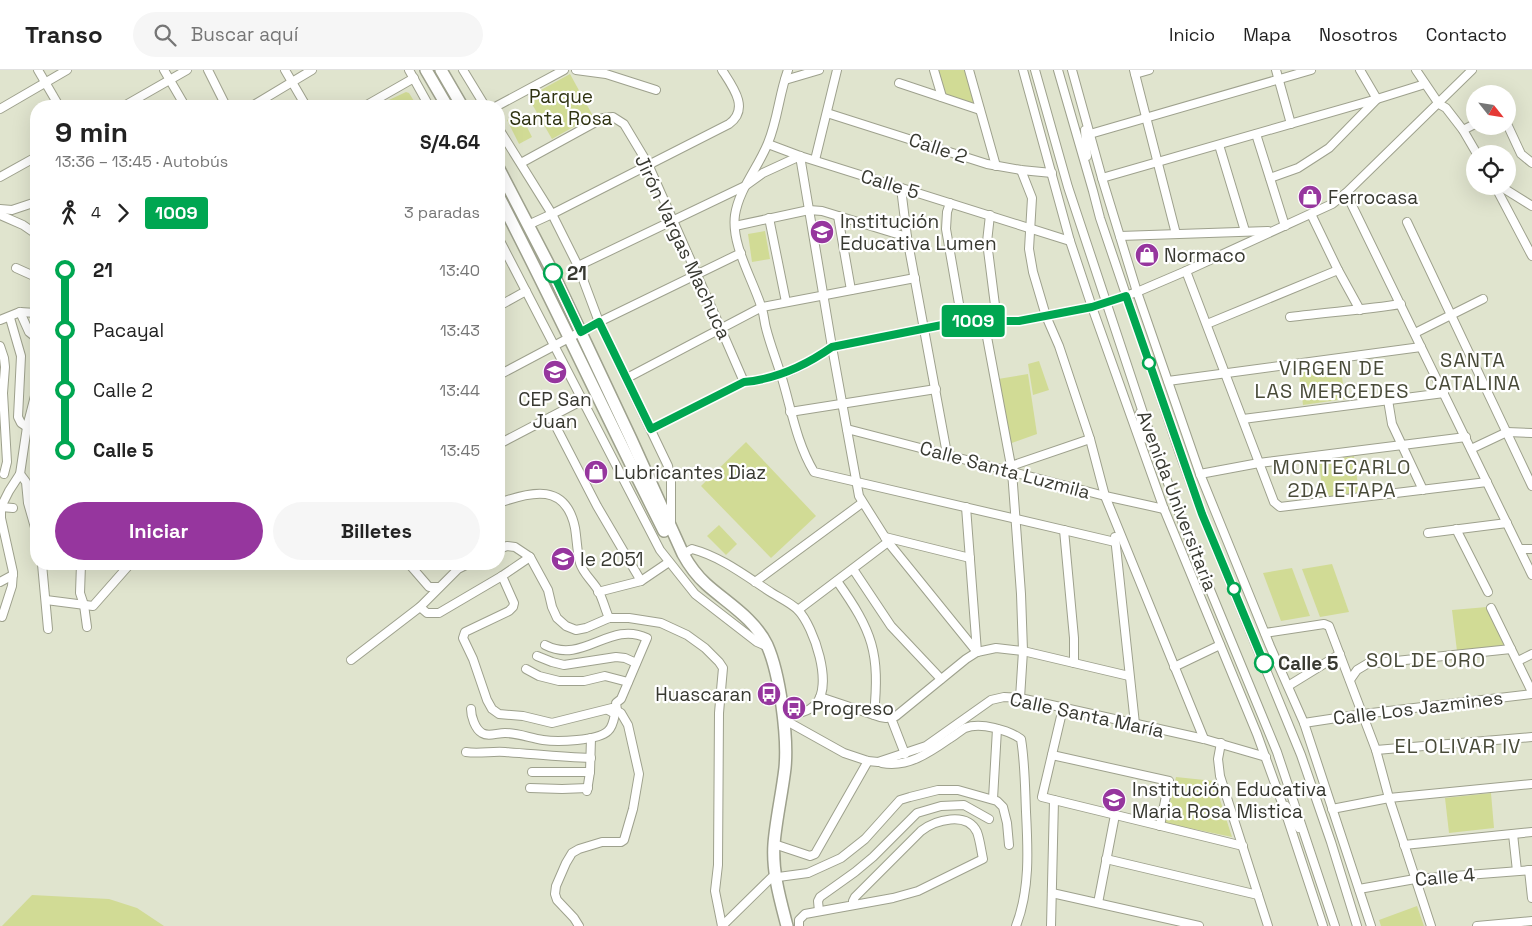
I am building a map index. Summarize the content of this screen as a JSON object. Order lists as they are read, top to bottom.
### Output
{
  "streets": {
    "street": [
      "Calle 2",
      "Calle 5",
      "Jirón Vargas Machuca",
      "Calle Santa Luzmila",
      "Avenida Universitaria",
      "Calle Los Jazmines",
      "Calle Santa María",
      "Calle 4"
    ]
  },
  "districts": [
    "SANTA CATALINA",
    "VIRGEN DE LAS MERCEDES",
    "MONTECARLO 2DA ETAPA",
    "SOL DE ORO",
    "EL OLIVAR IV"
  ],
  "parks": ["Parque Santa Rosa"],
  "places": {
    "shop": ["Ferrocasa", "Normaco", "Lubricantes Diaz"],
    "school or university": [
      "Institución Educativa Lumen",
      "CEP San Juan",
      "Ie 2051",
      "Institución Educativa Maria Rosa Mistica"
    ],
    "other": ["21", "Calle 5"],
    "bus stop": ["Huascaran", "Progreso"]
  },
  "lines": ["bus line 1009"],
  "north": "bottom right",
  "page": {
    "header": "Transo",
    "search": "Buscar aquí",
    "nav": [
      "Inicio",
      "Mapa",
      "Nosotros",
      "Contacto"
    ],
    "on_map": "1009",
    "heading": ["9 min", "13:36 – 13:45 · Autobús", "S/4.64"],
    "legs": ["4", "1009", "3 paradas"],
    "list": [
      {
        "name": "21",
        "value": "13:40"
      },
      {
        "name": "Pacayal",
        "value": "13:43"
      },
      {
        "name": "Calle 2",
        "value": "13:44"
      },
      {
        "name": "Calle 5",
        "value": "13:45"
      }
    ],
    "buttons": ["Iniciar", "Billetes"]
  }
}
